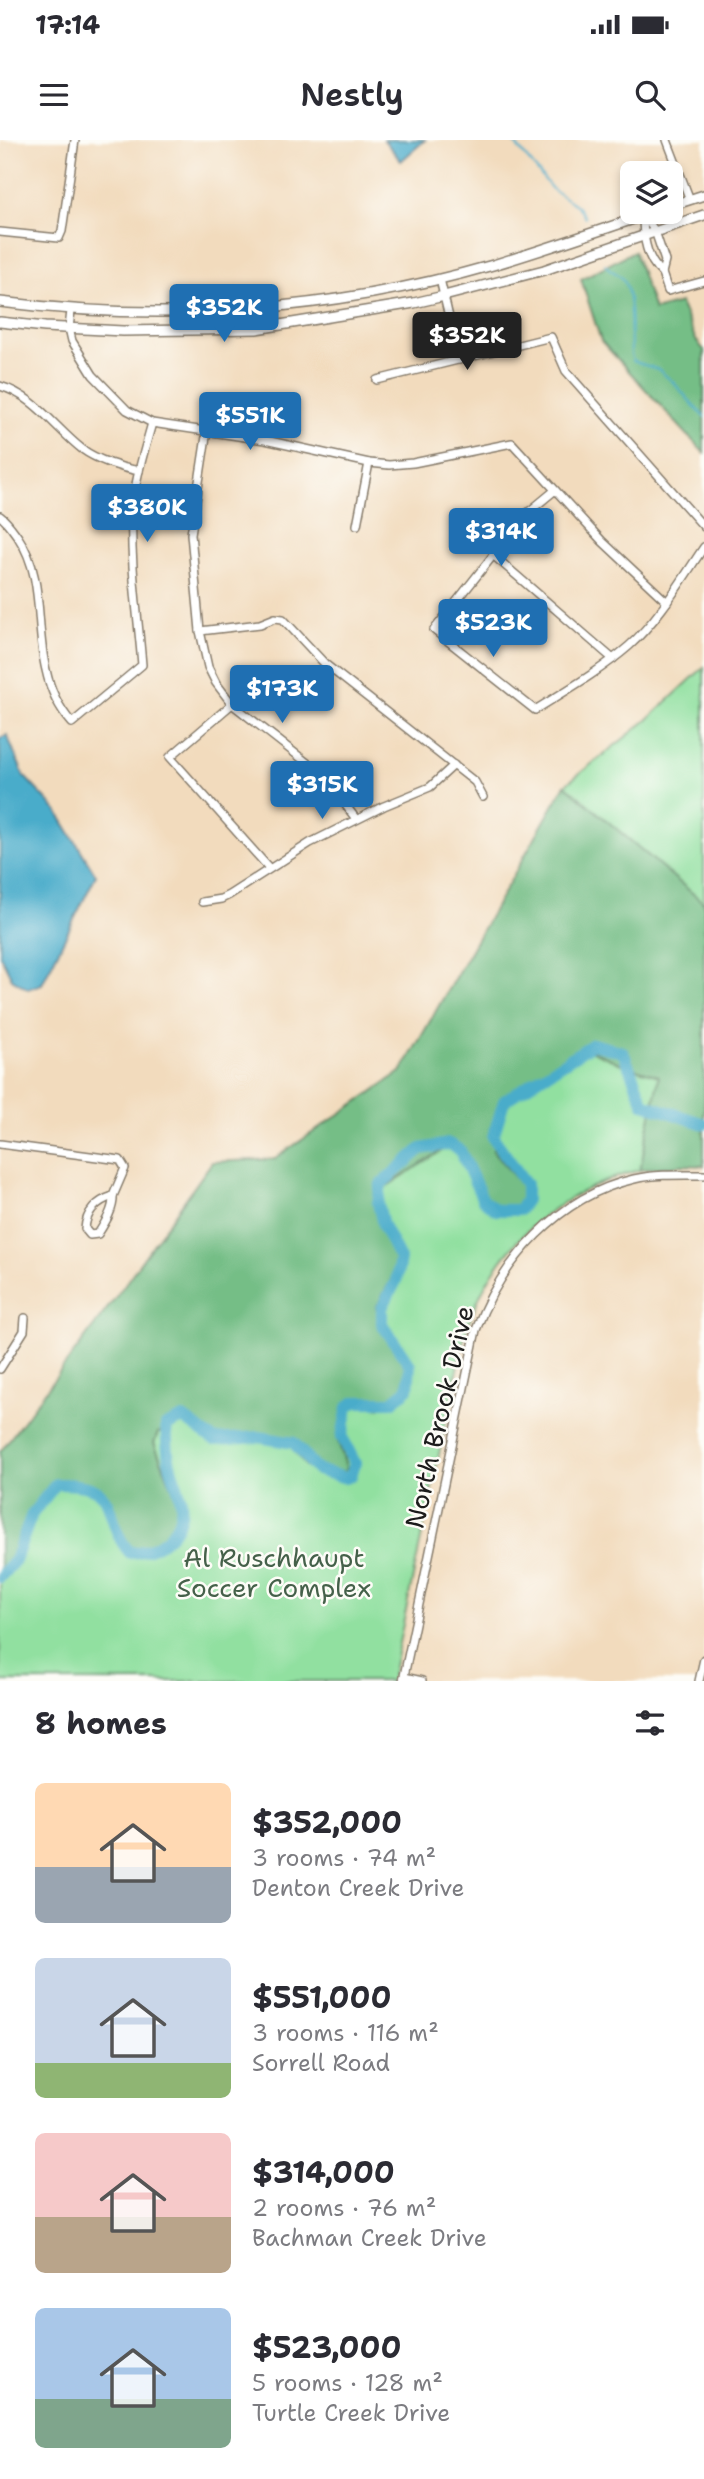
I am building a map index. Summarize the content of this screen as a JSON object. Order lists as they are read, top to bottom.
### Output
{
  "streets": {
    "street": ["North Brook Drive"]
  },
  "parks": ["Al Ruschhaupt Soccer Complex"],
  "page": {
    "status": "17:14",
    "header": "Nestly",
    "price": [
      "$352K",
      "$352K",
      "$551K",
      "$380K",
      "$314K",
      "$523K",
      "$173K",
      "$315K"
    ],
    "heading": "8 homes",
    "list": [
      {
        "name": "$352,000",
        "note": "3 rooms · 74 m² · Denton Creek Drive"
      },
      {
        "name": "$551,000",
        "note": "3 rooms · 116 m² · Sorrell Road"
      },
      {
        "name": "$314,000",
        "note": "2 rooms · 76 m² · Bachman Creek Drive"
      },
      {
        "name": "$523,000",
        "note": "5 rooms · 128 m² · Turtle Creek Drive"
      }
    ]
  }
}
